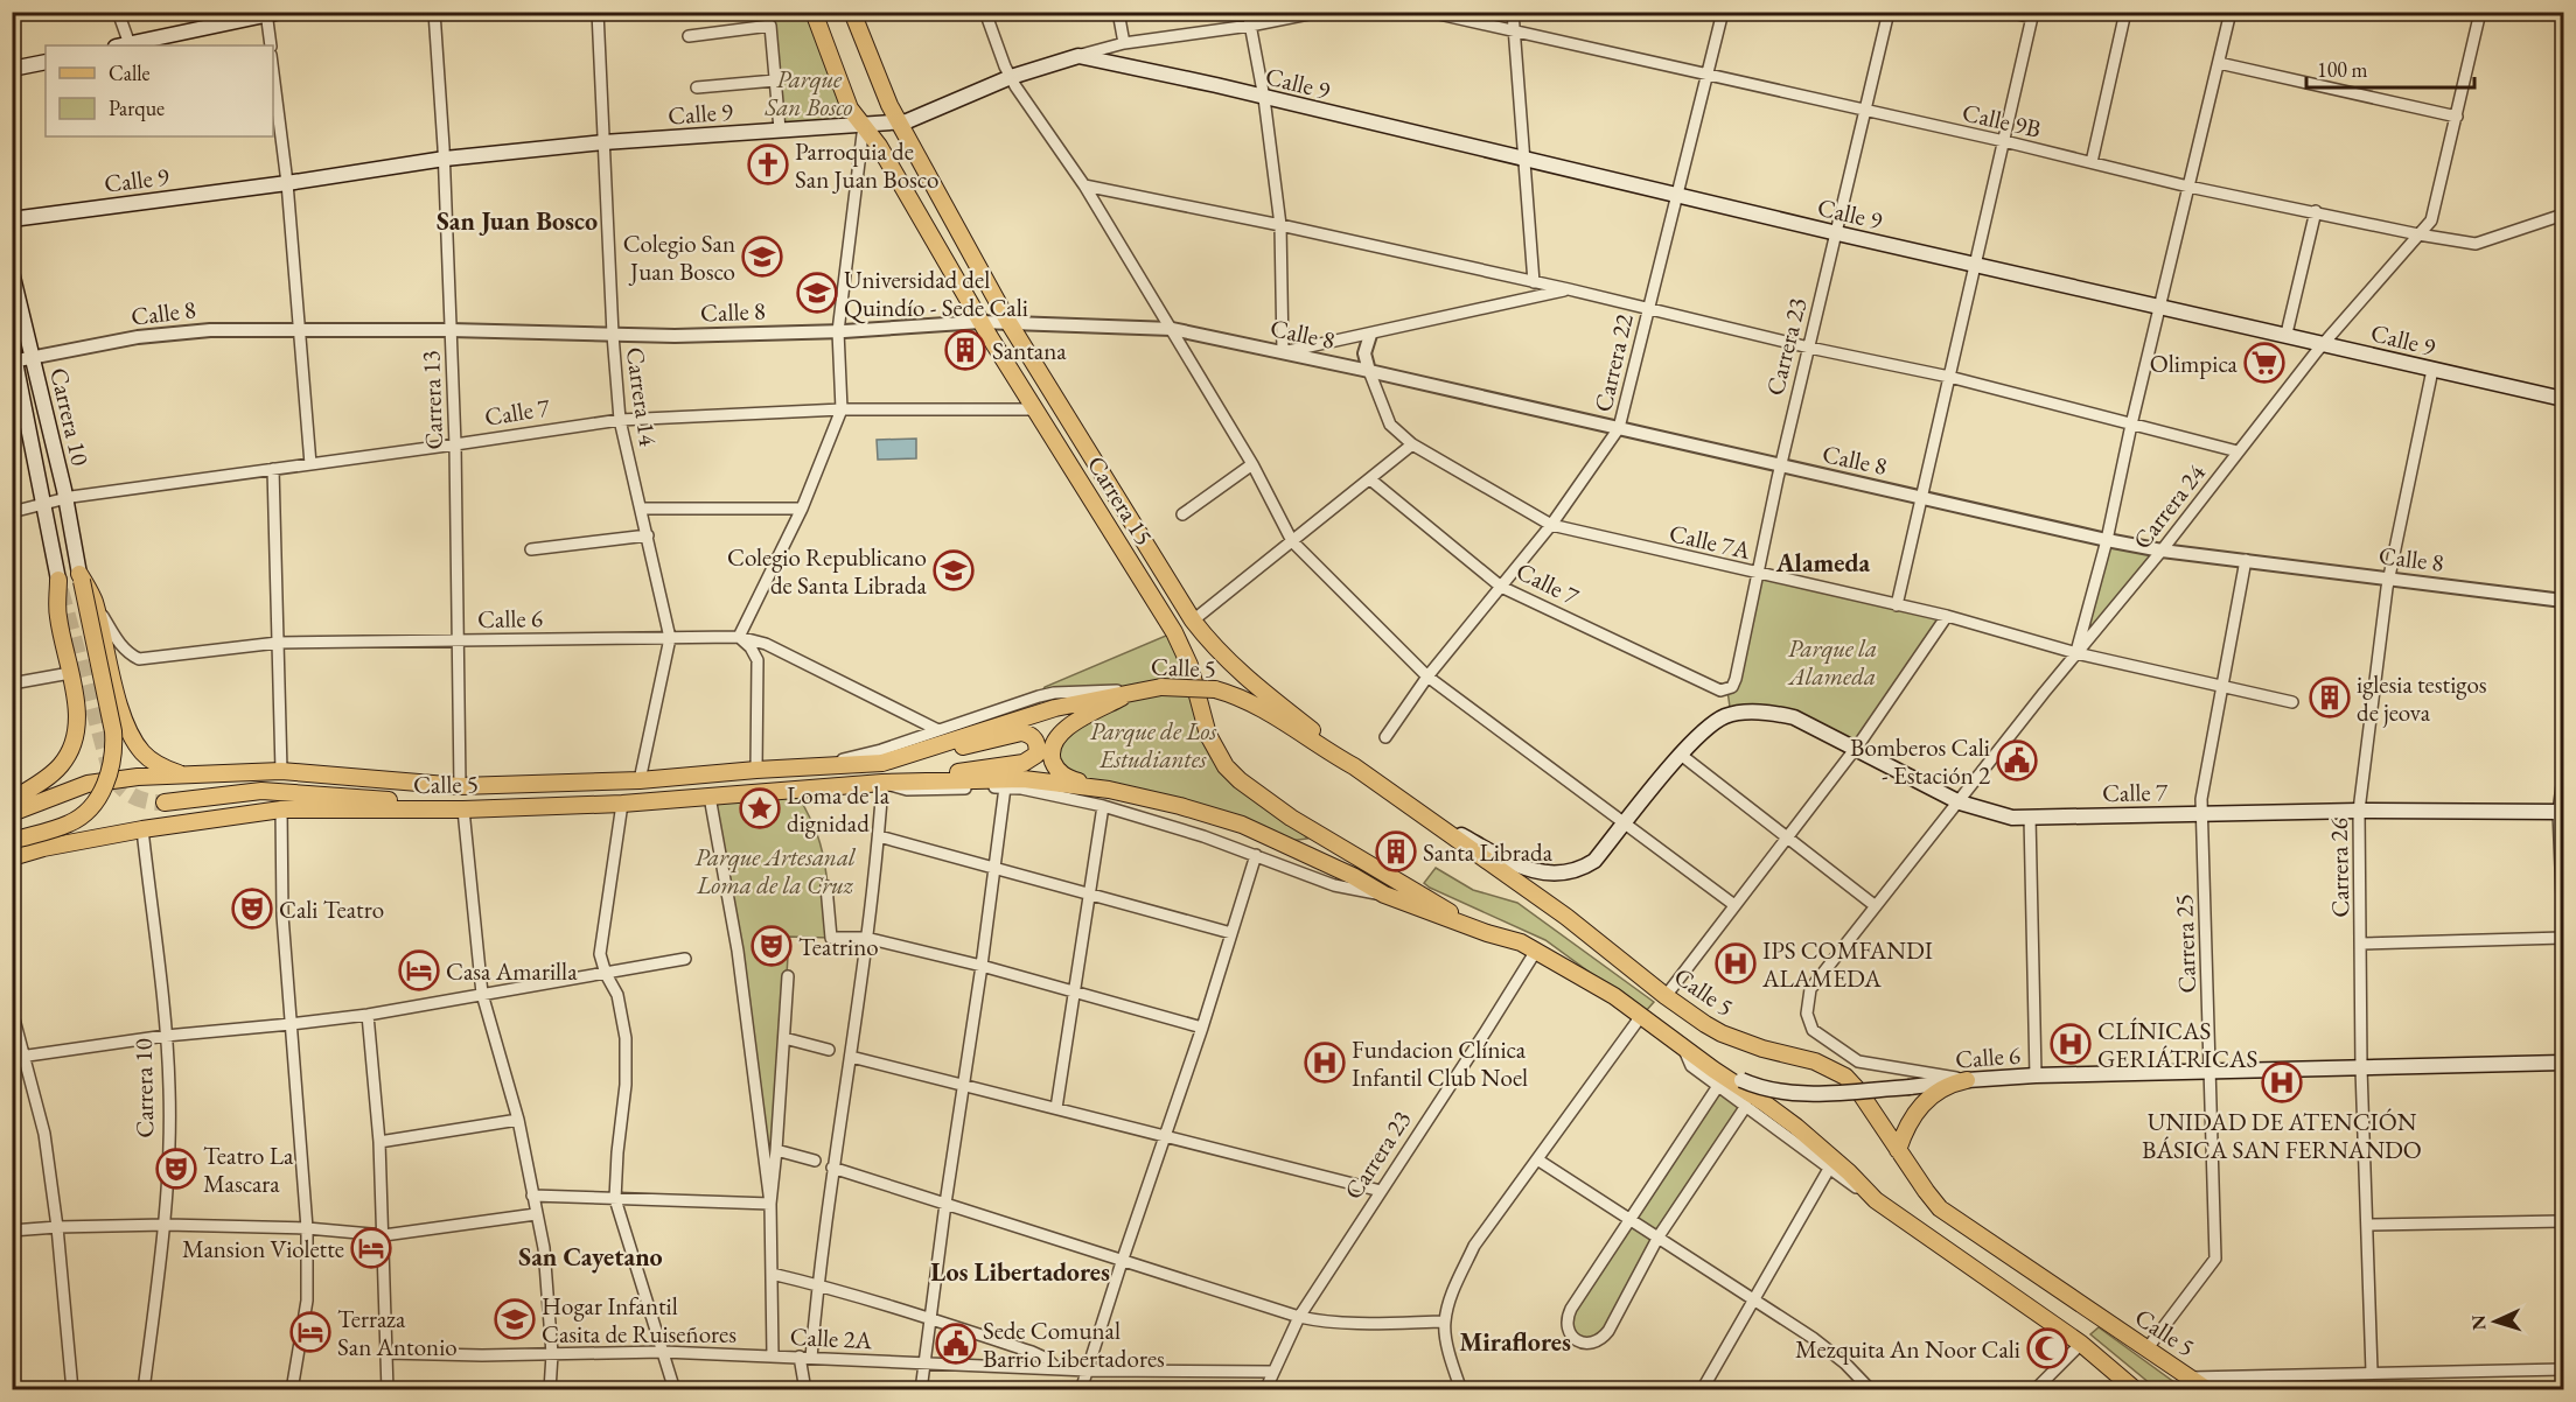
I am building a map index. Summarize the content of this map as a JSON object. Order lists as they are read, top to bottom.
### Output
{
  "streets": {
    "main road": [
      "Calle 9",
      "Calle 7",
      "Carrera 10",
      "Carrera 15",
      "Calle 6",
      "Calle 5"
    ],
    "street": [
      "Calle 9B",
      "Calle 8",
      "Carrera 23",
      "Carrera 22",
      "Carrera 14",
      "Carrera 13",
      "Carrera 24",
      "Calle 7A",
      "Carrera 26",
      "Carrera 25",
      "Calle 2A"
    ]
  },
  "crossings": [
    ["Calle 9", "Carrera 23"],
    ["Calle 9", "Carrera 22"],
    ["Calle 9", "Carrera 14"],
    ["Calle 9", "Carrera 13"],
    ["Calle 9", "Carrera 15"],
    ["Calle 9", "Carrera 24"],
    ["Calle 9", "Carrera 26"],
    ["Calle 9B", "Carrera 23"],
    ["Calle 9B", "Carrera 22"],
    ["Calle 9B", "Carrera 24"],
    ["Calle 8", "Carrera 23"],
    ["Calle 8", "Carrera 22"],
    ["Calle 8", "Carrera 14"],
    ["Calle 8", "Carrera 13"],
    ["Calle 8", "Carrera 10"],
    ["Calle 8", "Carrera 15"],
    ["Calle 8", "Carrera 24"],
    ["Calle 8", "Calle 7A"],
    ["Calle 8", "Carrera 26"],
    ["Calle 8", "Carrera 25"],
    ["Carrera 23", "Calle 7"],
    ["Carrera 23", "Calle 7A"],
    ["Carrera 23", "Calle 5"],
    ["Carrera 23", "Calle 2A"],
    ["Carrera 22", "Calle 7"],
    ["Carrera 22", "Calle 7A"],
    ["Carrera 14", "Calle 7"],
    ["Carrera 14", "Calle 6"],
    ["Carrera 14", "Calle 5"],
    ["Carrera 13", "Calle 7"],
    ["Carrera 13", "Calle 6"],
    ["Carrera 13", "Calle 5"],
    ["Calle 7", "Carrera 10"],
    ["Calle 7", "Carrera 15"],
    ["Calle 7", "Carrera 24"],
    ["Calle 7", "Carrera 26"],
    ["Calle 7", "Carrera 25"],
    ["Carrera 10", "Calle 5"],
    ["Carrera 15", "Calle 5"],
    ["Carrera 24", "Calle 7A"],
    ["Carrera 24", "Calle 6"],
    ["Calle 7A", "Carrera 25"],
    ["Calle 6", "Calle 5"],
    ["Calle 6", "Carrera 26"],
    ["Calle 6", "Carrera 25"],
    ["Calle 5", "Carrera 25"]
  ],
  "districts": [
    "San Juan Bosco",
    "Alameda",
    "San Cayetano",
    "Los Libertadores",
    "Miraflores"
  ],
  "parks": [
    "Parque San Bosco",
    "Parque la Alameda",
    "Parque de Los Estudiantes",
    "Parque Artesanal Loma de la Cruz"
  ],
  "places": {
    "church": ["Parroquia de San Juan Bosco"],
    "school or university": [
      "Colegio San Juan Bosco",
      "Universidad del Quindío - Sede Cali",
      "Colegio Republicano de Santa Librada",
      "Hogar Infantil Casita de Ruiseñores"
    ],
    "building": ["Santana", "iglesia testigos de jeova", "Santa Librada"],
    "supermarket": ["Olimpica"],
    "public building": ["Bomberos Cali - Estación 2", "Sede Comunal Barrio Libertadores"],
    "place": ["Loma de la dignidad"],
    "theatre": ["Cali Teatro", "Teatrino", "Teatro La Mascara"],
    "hospital": [
      "IPS COMFANDI ALAMEDA",
      "CLÍNICAS GERIÁTRICAS",
      "Fundacion Clínica Infantil Club Noel",
      "UNIDAD DE ATENCIÓN BÁSICA SAN FERNANDO"
    ],
    "hotel": ["Casa Amarilla", "Mansion Violette", "Terraza San Antonio"],
    "mosque": ["Mezquita An Noor Cali"]
  },
  "legend": ["Calle", "Parque"],
  "scale_bar": "100 m",
  "north": "left"
}
